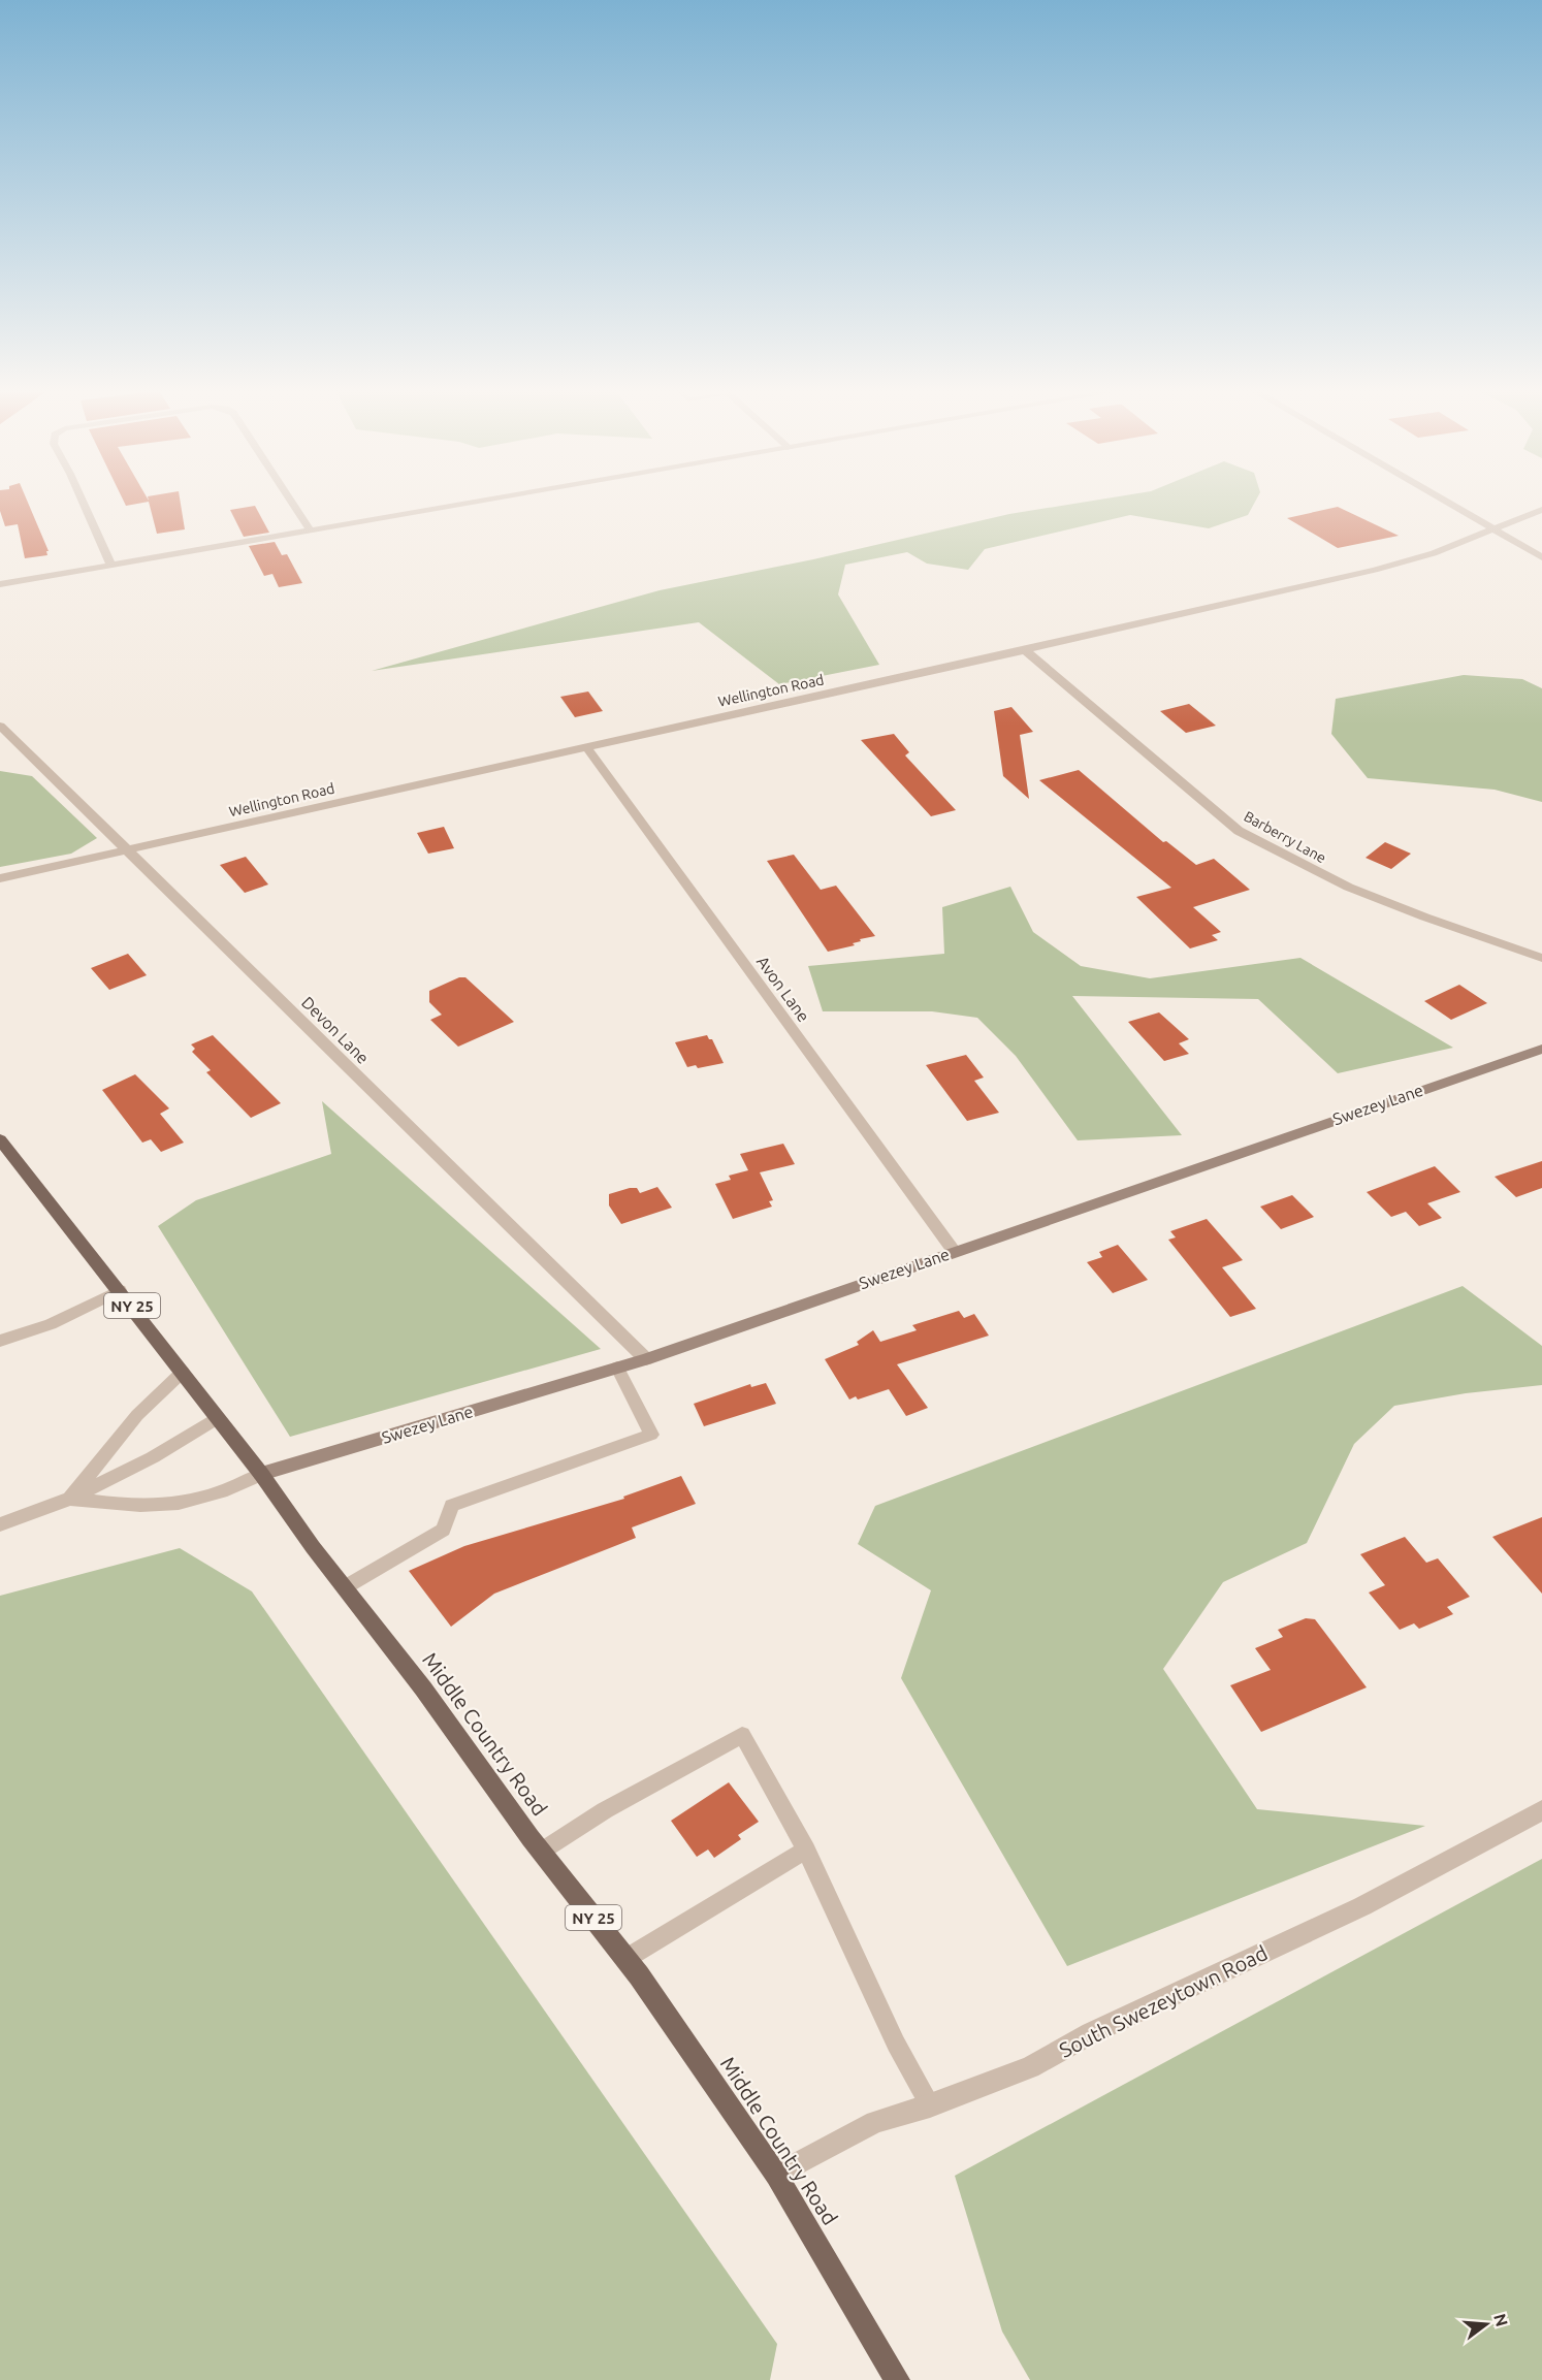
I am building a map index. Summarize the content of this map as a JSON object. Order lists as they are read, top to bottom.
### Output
{
  "streets": {
    "main road": ["NY 25", "Middle Country Road"],
    "street": [
      "Wellington Road",
      "Barberry Lane",
      "Avon Lane",
      "Devon Lane",
      "Swezey Lane",
      "South Swezeytown Road"
    ]
  },
  "crossings": [
    ["Wellington Road", "Barberry Lane"],
    ["Wellington Road", "Avon Lane"],
    ["Wellington Road", "Devon Lane"],
    ["Avon Lane", "Swezey Lane"],
    ["Devon Lane", "Swezey Lane"],
    ["Swezey Lane", "Middle Country Road"],
    ["Middle Country Road", "South Swezeytown Road"]
  ],
  "north": "right"
}
